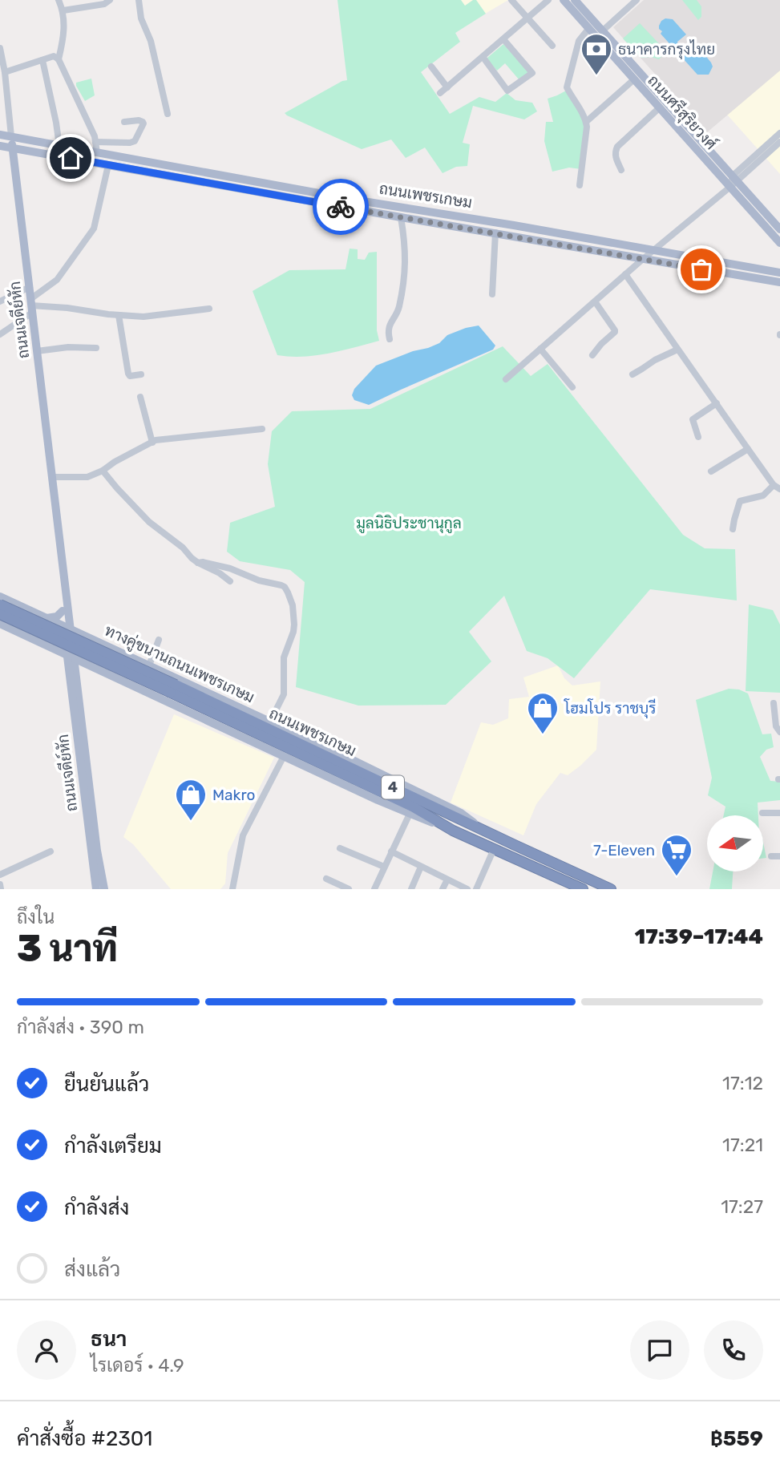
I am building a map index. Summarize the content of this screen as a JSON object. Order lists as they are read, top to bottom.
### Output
{
  "streets": {
    "highway": ["ถนนเพชรเกษม", "4"],
    "main road": ["ถนนศรีสุริยวงศ์", "ถนนเจดีย์หัก", "ทางคู่ขนานถนนเพชรเกษม"]
  },
  "crossings": [
    ["ถนนเพชรเกษม", "ถนนเจดีย์หัก"],
    ["ถนนเพชรเกษม", "ทางคู่ขนานถนนเพชรเกษม"],
    ["ถนนเพชรเกษม", "4"],
    ["ถนนเจดีย์หัก", "ทางคู่ขนานถนนเพชรเกษม"],
    ["ถนนเจดีย์หัก", "4"]
  ],
  "parks": ["มูลนิธิประชานุกูล"],
  "places": {
    "bank": ["ธนาคารกรุงไทย"],
    "shop": ["โฮมโปร ราชบุรี", "Makro"],
    "supermarket": ["7-Eleven"]
  },
  "north": "left",
  "page": {
    "heading": ["3 นาที", "ถึงใน", "17:39–17:44"],
    "panel": [
      "ธนา",
      "ไรเดอร์ · 4.9",
      "คำสั่งซื้อ #2301",
      "฿559"
    ],
    "bar": "กำลังส่ง · 390 m",
    "list": [
      ["ยืนยันแล้ว", "17:12"],
      ["กำลังเตรียม", "17:21"],
      ["กำลังส่ง", "17:27"],
      "ส่งแล้ว"
    ]
  }
}
